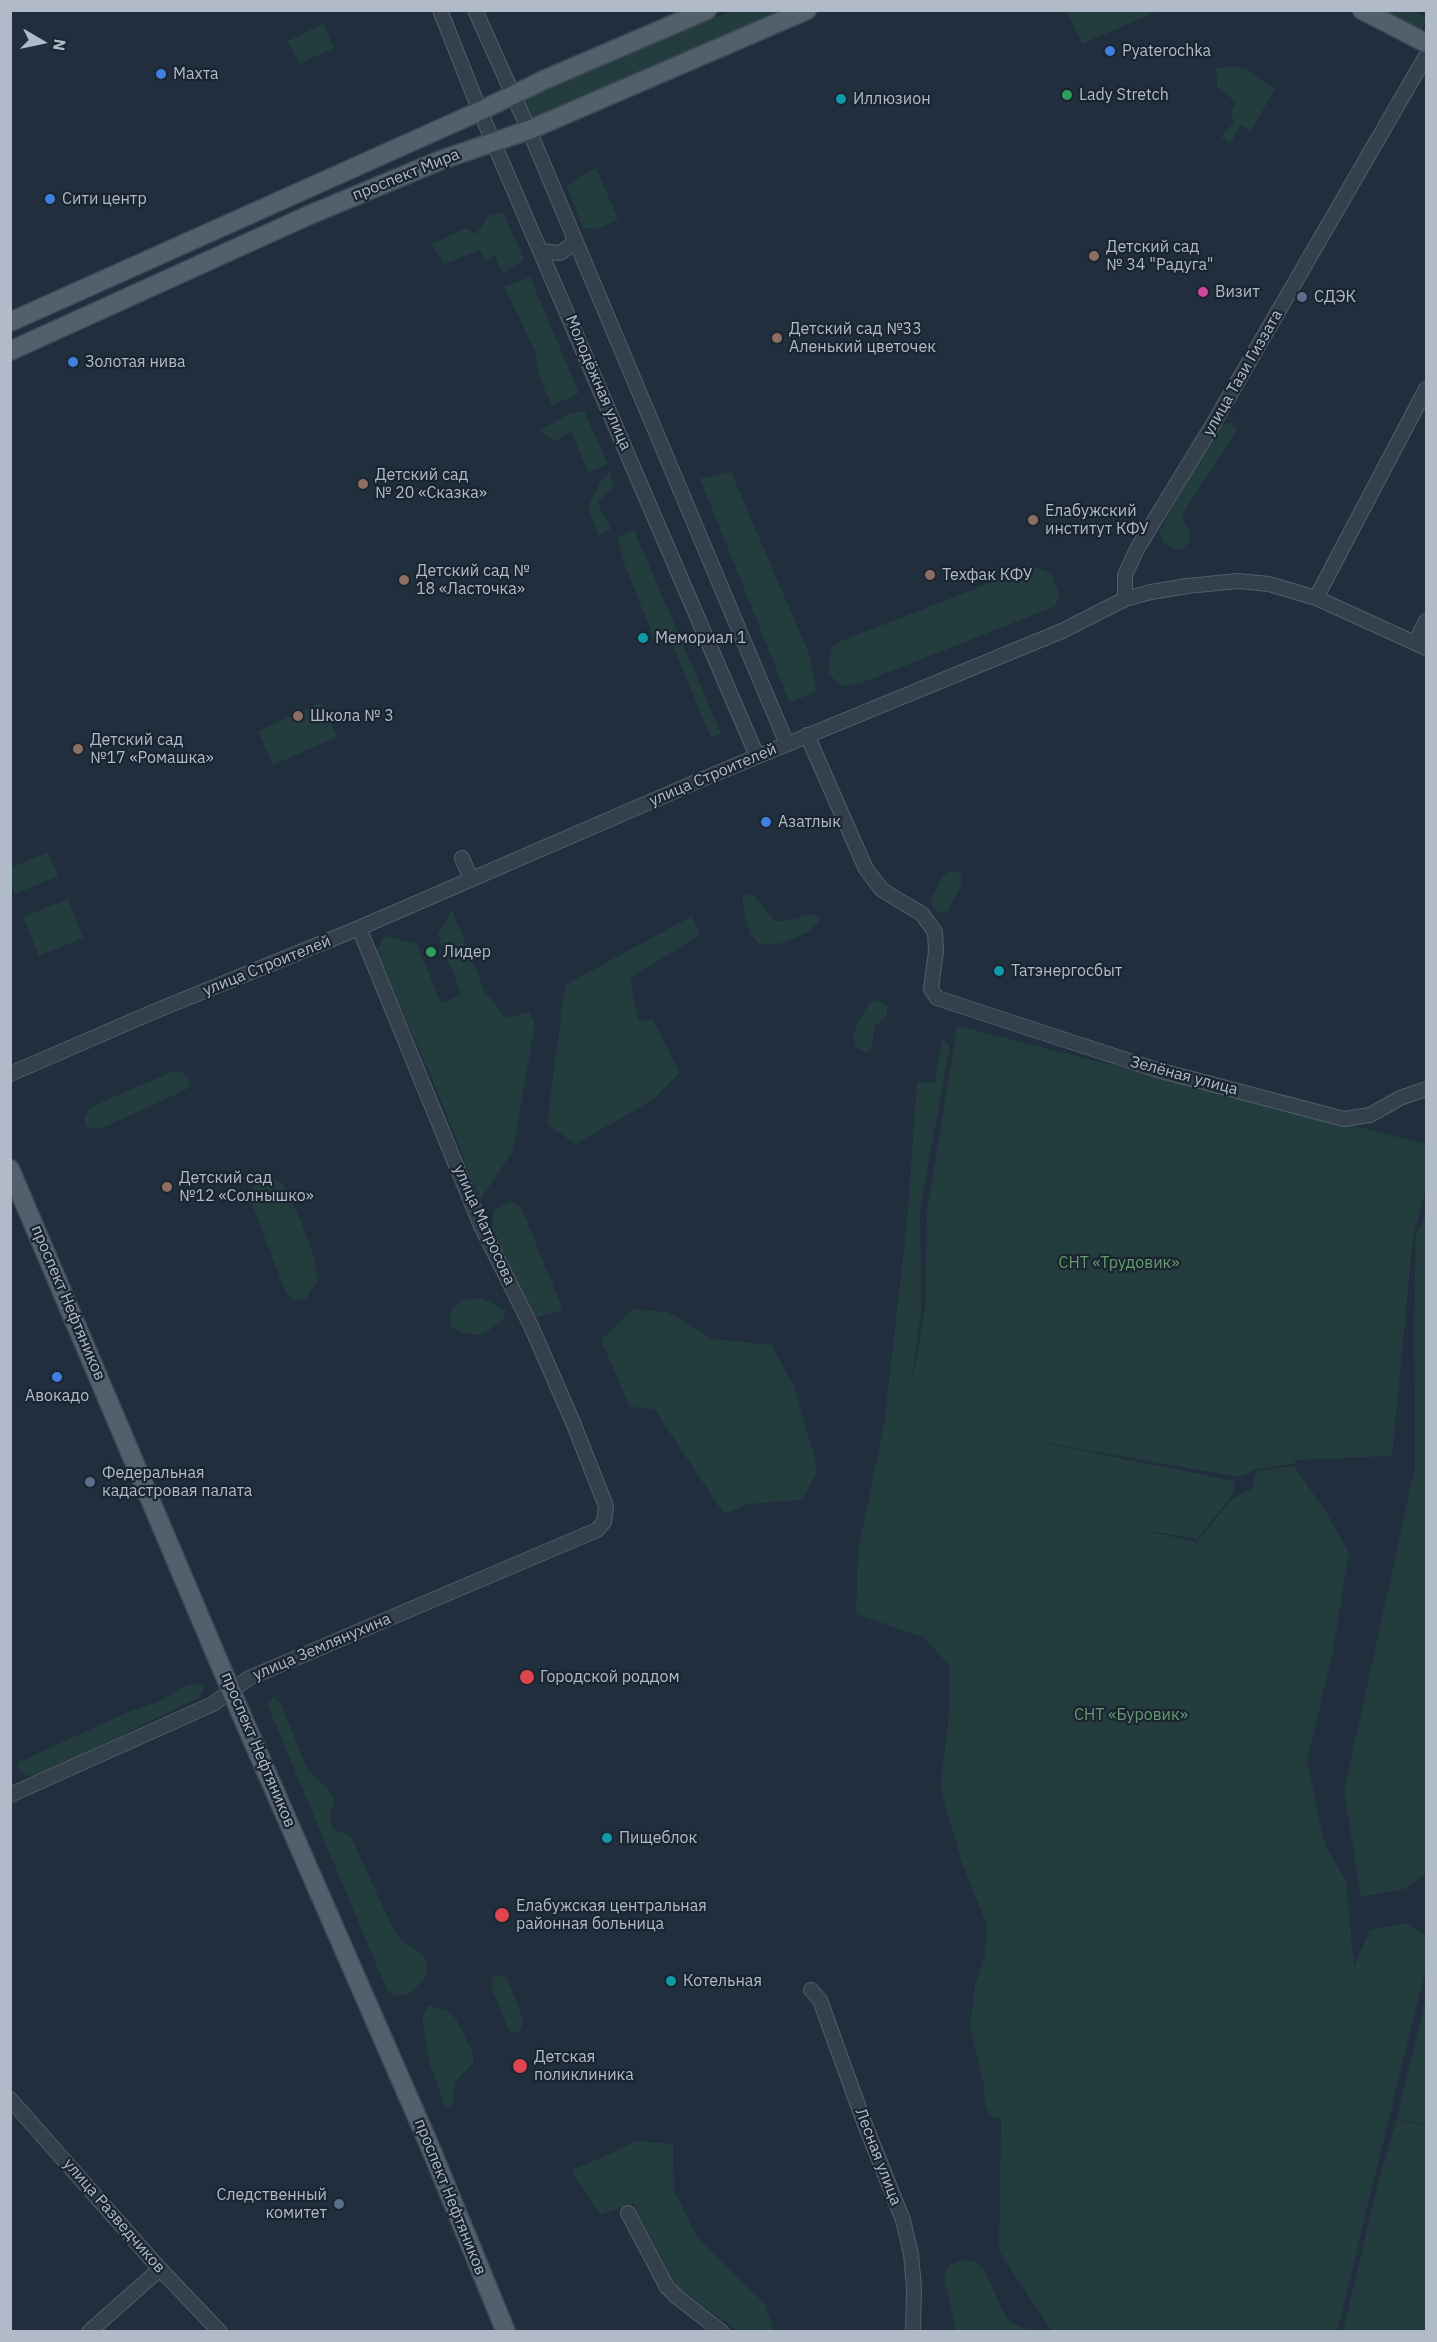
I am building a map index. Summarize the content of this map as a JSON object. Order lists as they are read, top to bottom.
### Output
{
  "streets": {
    "main road": ["проспект Мира", "проспект Нефтяников"],
    "street": [
      "улица Тази Гиззата",
      "Молодёжная улица",
      "улица Строителей",
      "Зелёная улица",
      "улица Матросова",
      "улица Землянухина",
      "Лесная улица",
      "улица Разведчиков"
    ]
  },
  "crossings": [
    ["проспект Мира", "Молодёжная улица"],
    ["улица Тази Гиззата", "улица Строителей"],
    ["Молодёжная улица", "улица Строителей"],
    ["улица Строителей", "Зелёная улица"],
    ["улица Строителей", "улица Матросова"],
    ["улица Матросова", "улица Землянухина"],
    ["проспект Нефтяников", "улица Землянухина"]
  ],
  "parks": ["СНТ «Трудовик»", "СНТ «Буровик»"],
  "places": [
    "Pyaterochka",
    "Махта",
    "Lady Stretch",
    "Иллюзион",
    "Сити центр",
    "Детский сад № 34 \"Радуга\"",
    "Визит",
    "СДЭК",
    "Детский сад №33 Аленький цветочек",
    "Золотая нива",
    "Детский сад № 20 «Сказка»",
    "Елабужский институт КФУ",
    "Техфак КФУ",
    "Детский сад № 18 «Ласточка»",
    "Мемориал 1",
    "Школа № 3",
    "Детский сад №17 «Ромашка»",
    "Азатлык",
    "Лидер",
    "Татэнергосбыт",
    "Детский сад №12 «Солнышко»",
    "Авокадо",
    "Федеральная кадастровая палата",
    "Городской роддом",
    "Пищеблок",
    "Елабужская центральная районная больница",
    "Котельная",
    "Детская поликлиника",
    "Следственный комитет"
  ],
  "north": "right"
}
